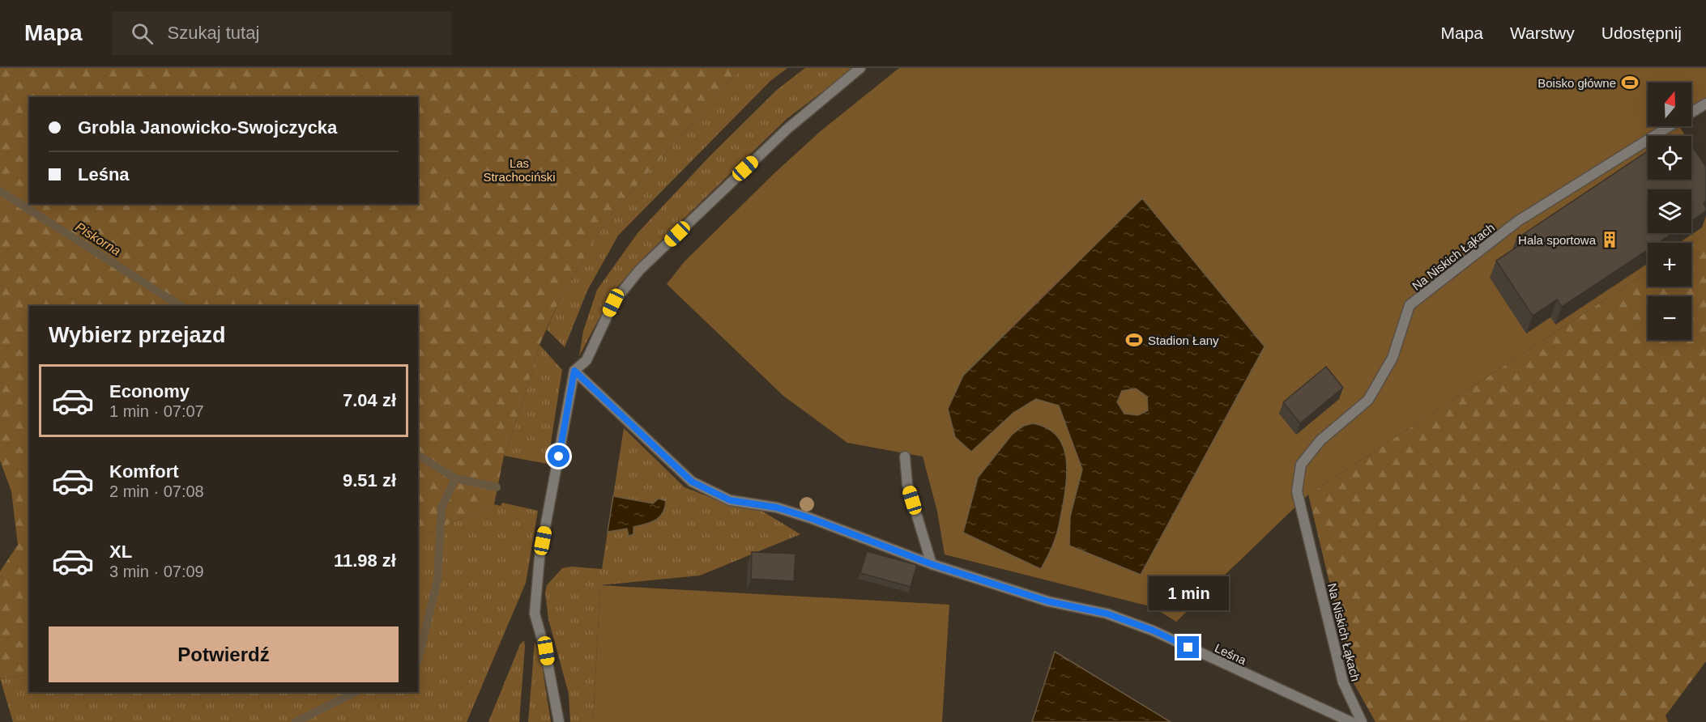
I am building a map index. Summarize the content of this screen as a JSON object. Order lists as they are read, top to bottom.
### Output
{
  "streets": {
    "street": ["Na Niskich Łąkach", "Leśna"]
  },
  "water": ["Piskorna"],
  "parks": ["Las Strachociński"],
  "places": {
    "sports": ["Boisko główne", "Stadion Łany"],
    "building": ["Hala sportowa"]
  },
  "north": "top",
  "page": {
    "header": "Mapa",
    "search": "Szukaj tutaj",
    "nav": ["Mapa", "Warstwy", "Udostępnij"],
    "map_buttons": ["+", "−"],
    "banner": ["Grobla Janowicko-Swojczycka", "Leśna"],
    "heading": "Wybierz przejazd",
    "list": [
      {
        "name": "Economy",
        "note": "1 min · 07:07",
        "value": "7.04 zł"
      },
      {
        "name": "Komfort",
        "note": "2 min · 07:08",
        "value": "9.51 zł"
      },
      {
        "name": "XL",
        "note": "3 min · 07:09",
        "value": "11.98 zł"
      }
    ],
    "bubble": "1 min",
    "buttons": "Potwierdź"
  }
}
